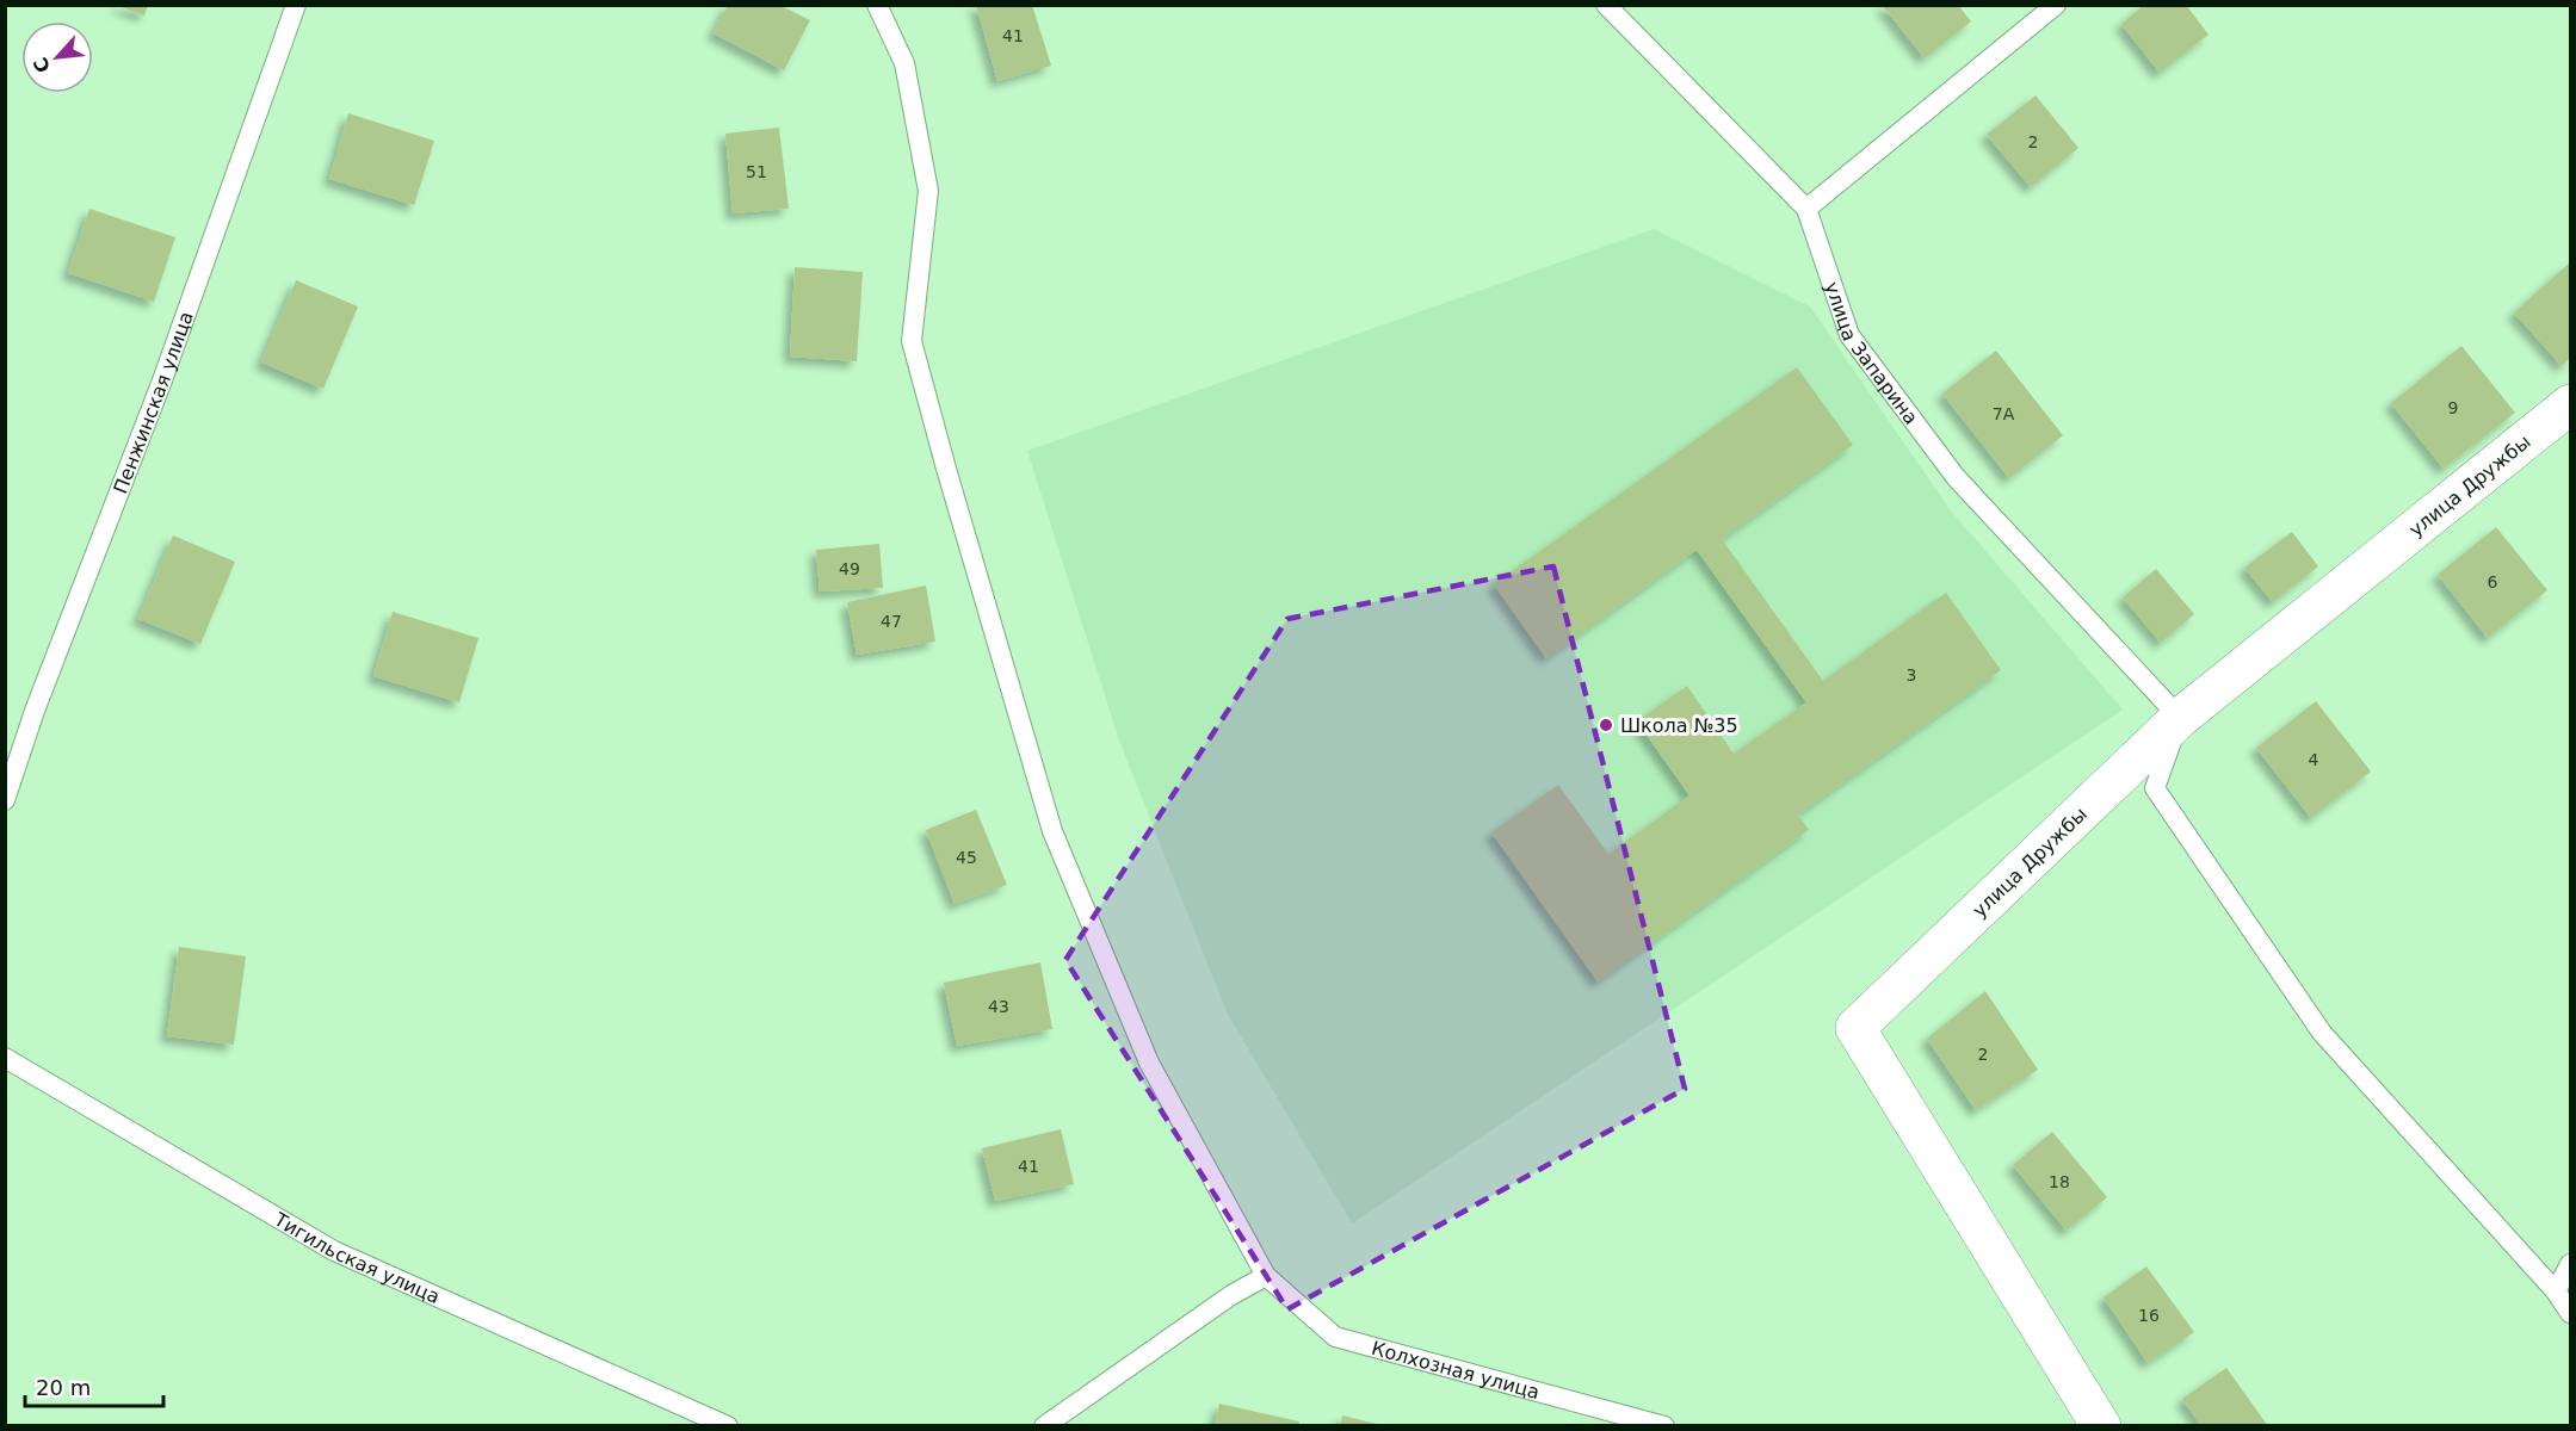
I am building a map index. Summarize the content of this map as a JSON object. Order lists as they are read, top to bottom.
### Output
{
  "streets": {
    "street": ["улица Дружбы"],
    "lane": [
      "улица Запарина",
      "Пенжинская улица",
      "Тигильская улица",
      "Колхозная улица"
    ]
  },
  "crossings": [
    ["улица Запарина", "улица Дружбы"]
  ],
  "places": ["Школа №35"],
  "house_numbers": [
    "41",
    "2",
    "51",
    "9",
    "7А",
    "49",
    "6",
    "47",
    "3",
    "4",
    "45",
    "43",
    "2",
    "41",
    "18",
    "16"
  ],
  "scale_bar": "20 m",
  "north": "bottom left"
}
